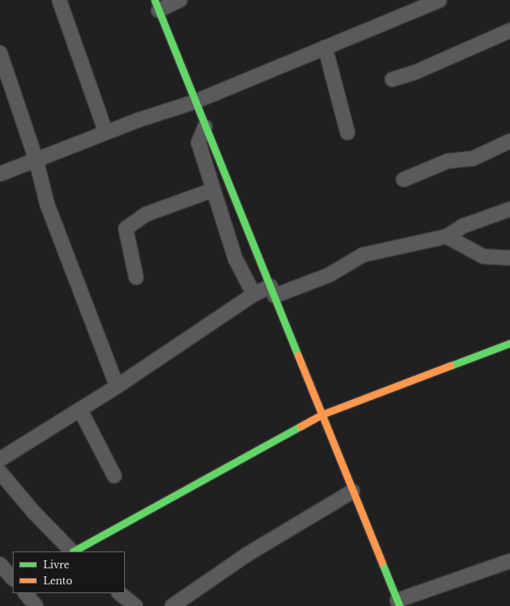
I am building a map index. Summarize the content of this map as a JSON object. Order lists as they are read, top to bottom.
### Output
{
  "legend": ["Livre", "Lento"]
}
